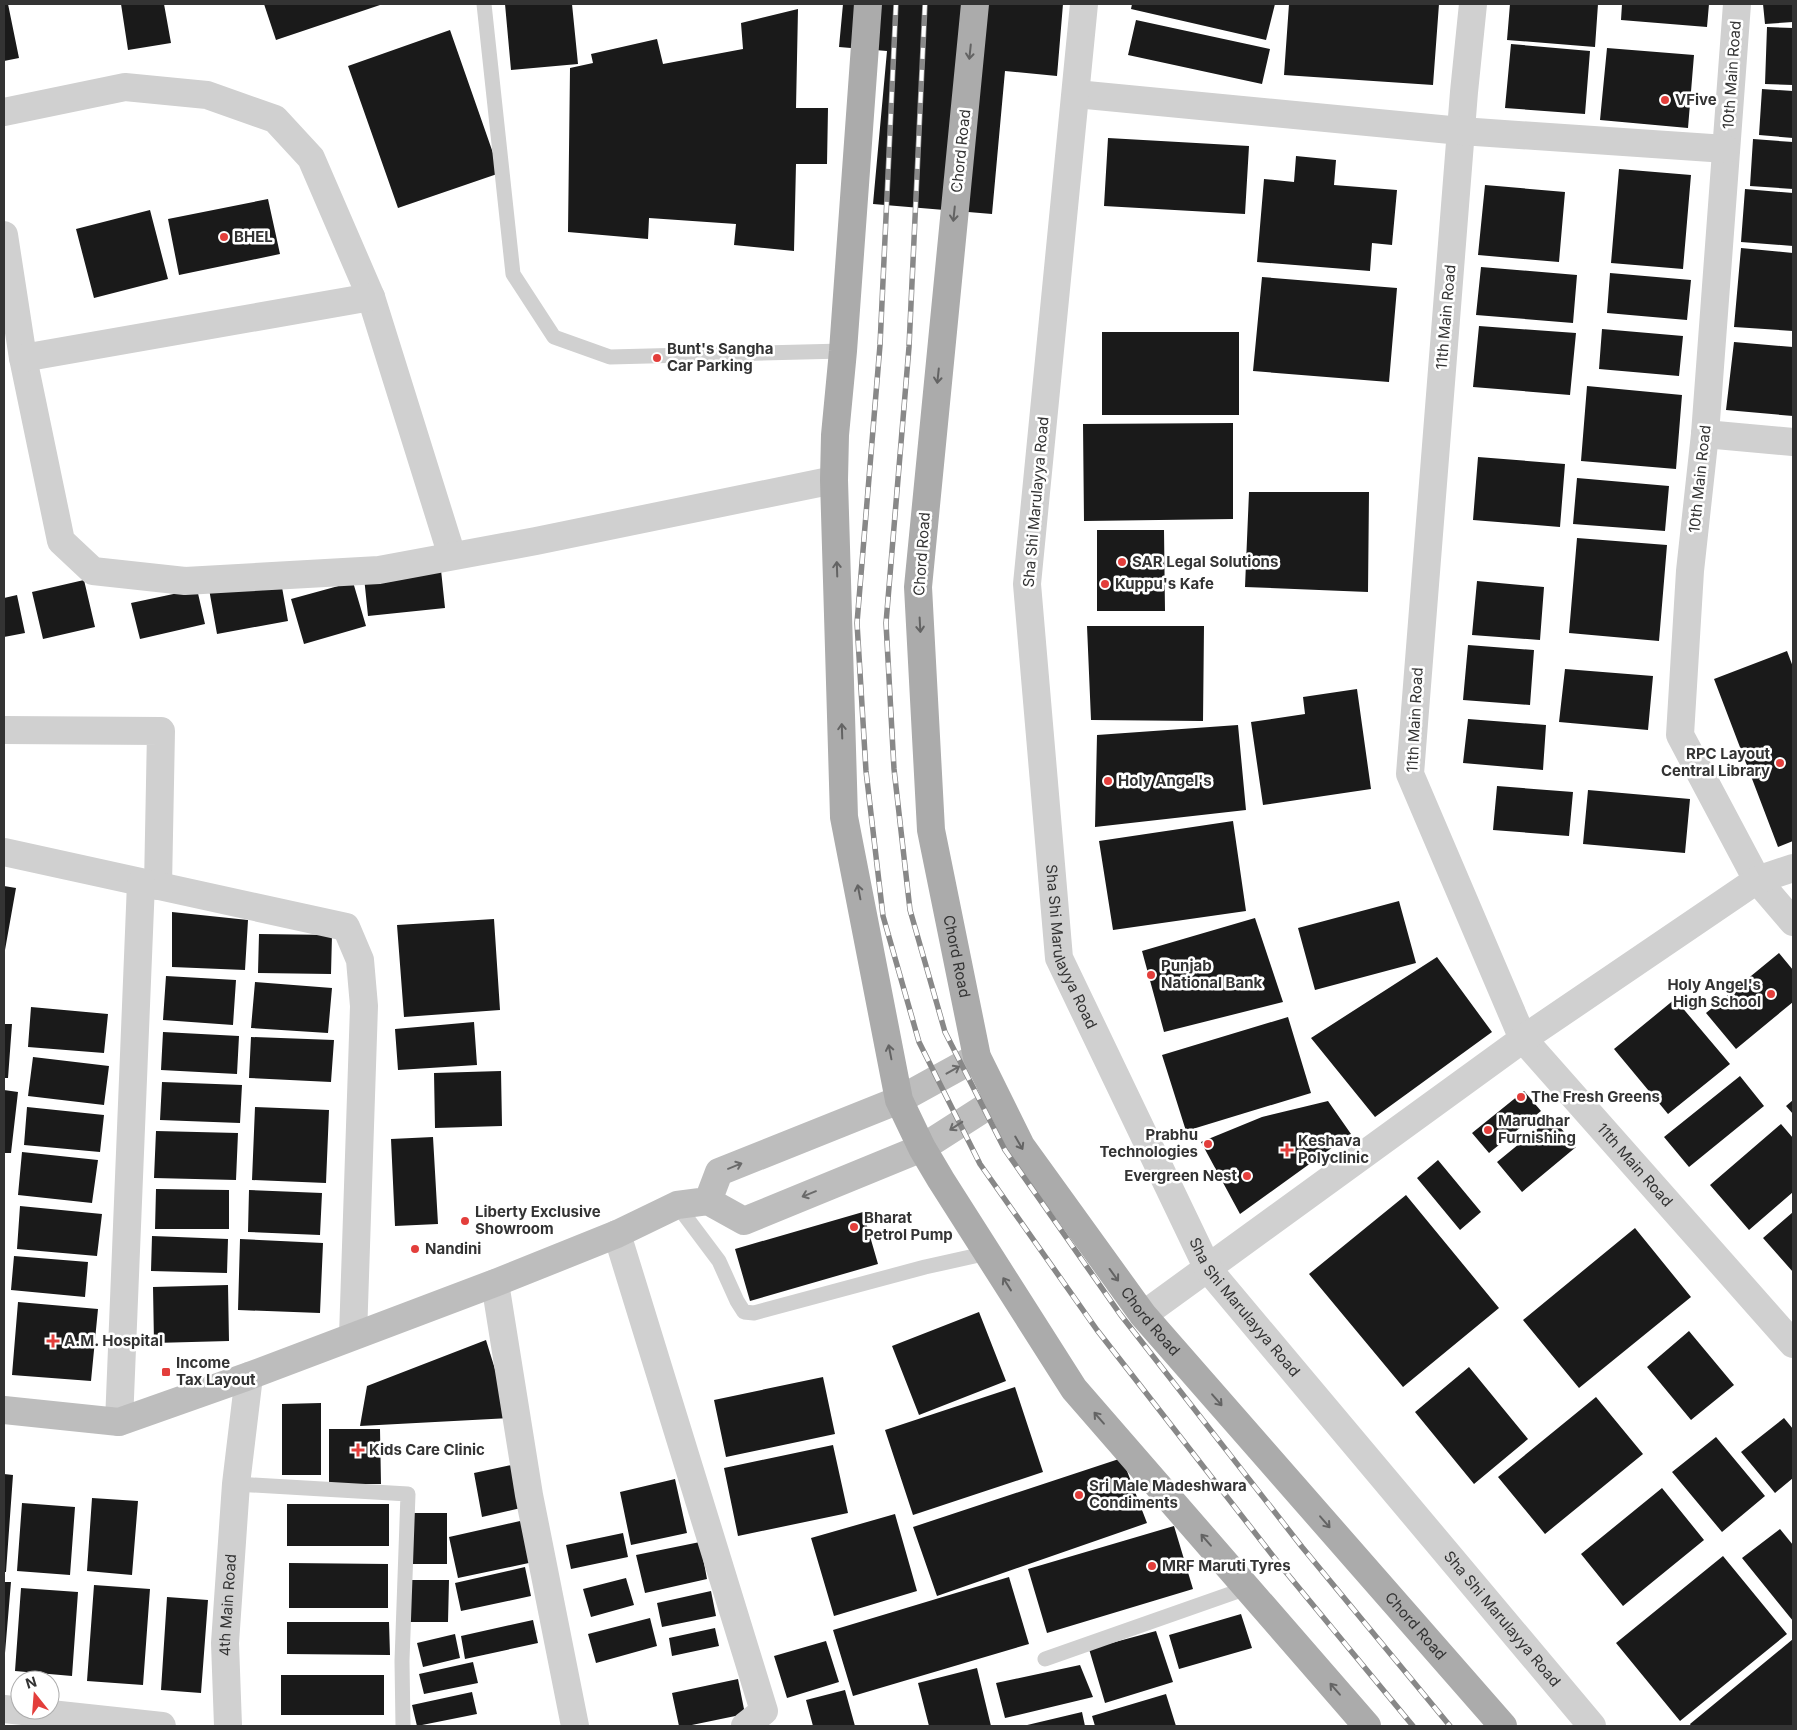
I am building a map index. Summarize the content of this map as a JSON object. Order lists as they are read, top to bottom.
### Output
{
  "streets": {
    "main road": ["Chord Road"],
    "street": [
      "10th Main Road",
      "11th Main Road",
      "Sha Shi Marulayya Road",
      "4th Main Road"
    ]
  },
  "places": {
    "other": [
      "VFive",
      "BHEL",
      "Bunt's Sangha Car Parking",
      "SAR Legal Solutions",
      "Kuppu's Kafe",
      "RPC Layout Central Library",
      "Holy Angel's",
      "Punjab National Bank",
      "Holy Angel's High School",
      "The Fresh Greens",
      "Marudhar Furnishing",
      "Prabhu Technologies",
      "Evergreen Nest",
      "Liberty Exclusive Showroom",
      "Bharat Petrol Pump",
      "Nandini",
      "Sri Male Madeshwara Condiments",
      "MRF Maruti Tyres"
    ],
    "health": ["Keshava Polyclinic", "A.M. Hospital", "Kids Care Clinic"],
    "transit": ["Income Tax Layout"]
  },
  "north": "top"
}
